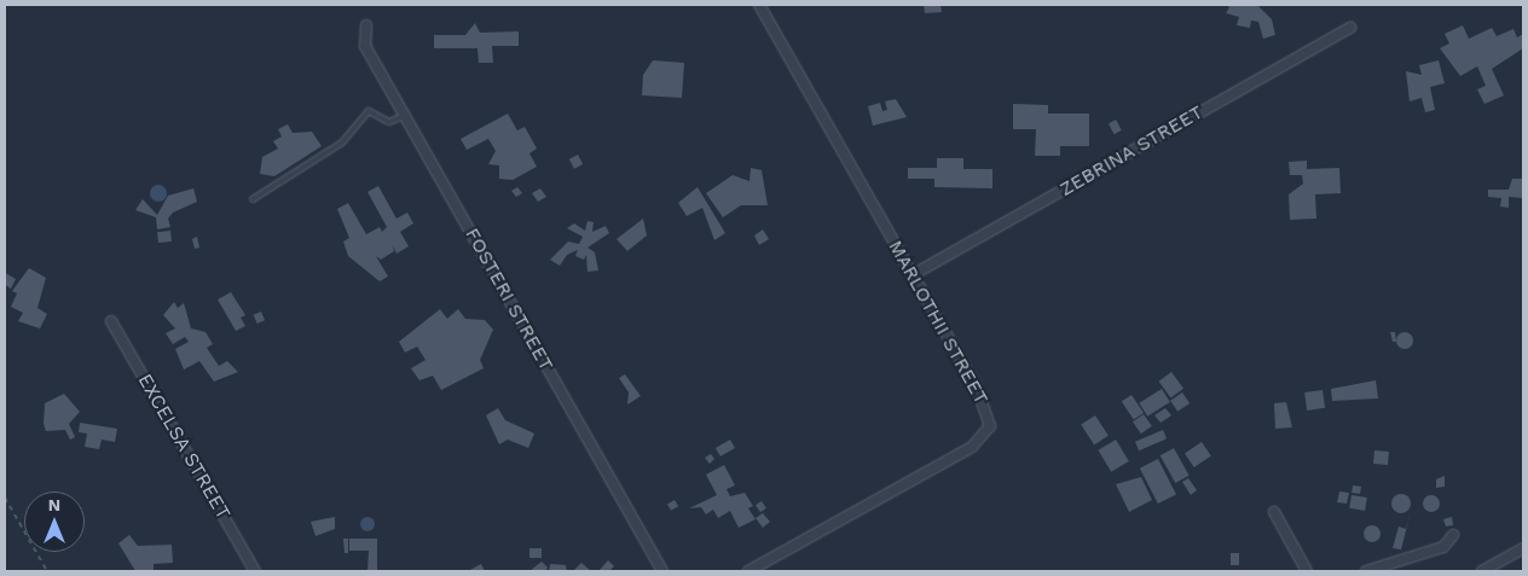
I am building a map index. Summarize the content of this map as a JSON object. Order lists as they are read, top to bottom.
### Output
{
  "streets": {
    "street": [
      "ZEBRINA STREET",
      "FOSTERI STREET",
      "MARLOTHII STREET",
      "EXCELSA STREET"
    ]
  },
  "crossings": [
    ["ZEBRINA STREET", "MARLOTHII STREET"]
  ],
  "north": "top"
}
